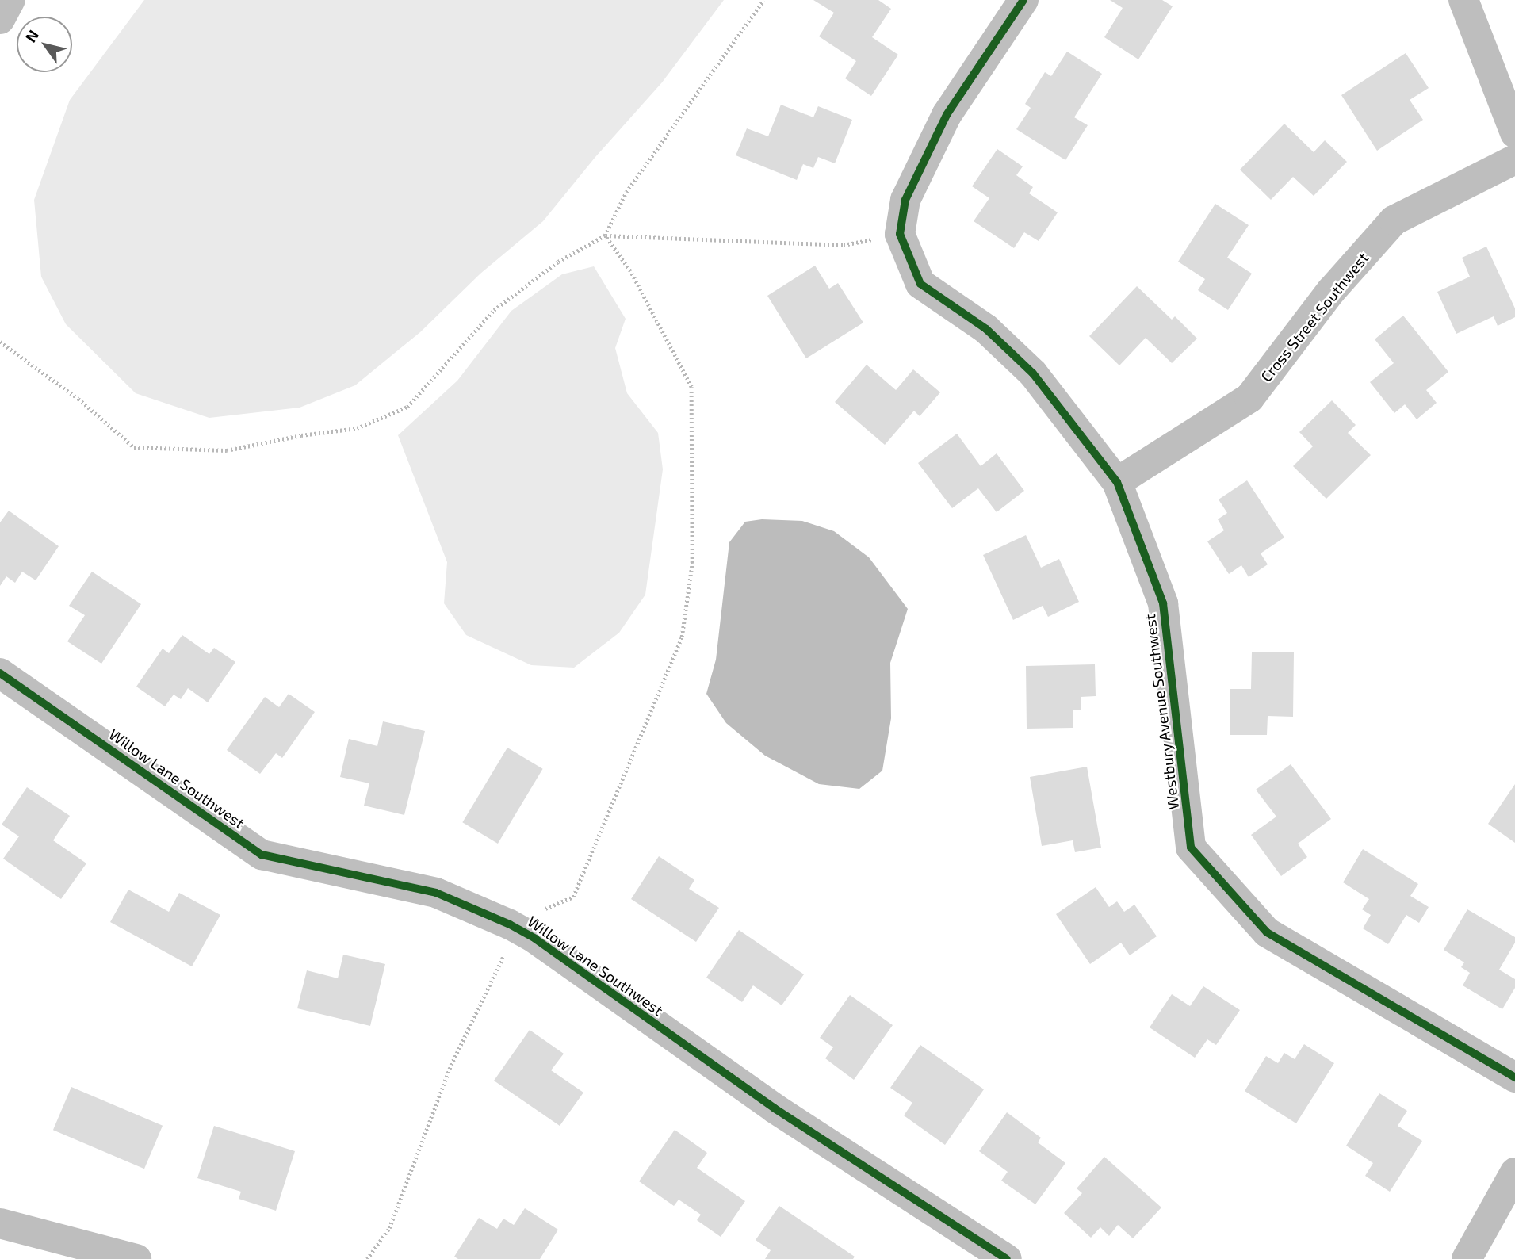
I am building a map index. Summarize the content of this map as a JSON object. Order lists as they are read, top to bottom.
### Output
{
  "streets": {
    "street": ["Cross Street Southwest", "Westbury Avenue Southwest", "Willow Lane Southwest"]
  },
  "crossings": [
    ["Cross Street Southwest", "Westbury Avenue Southwest"]
  ],
  "north": "top left"
}
